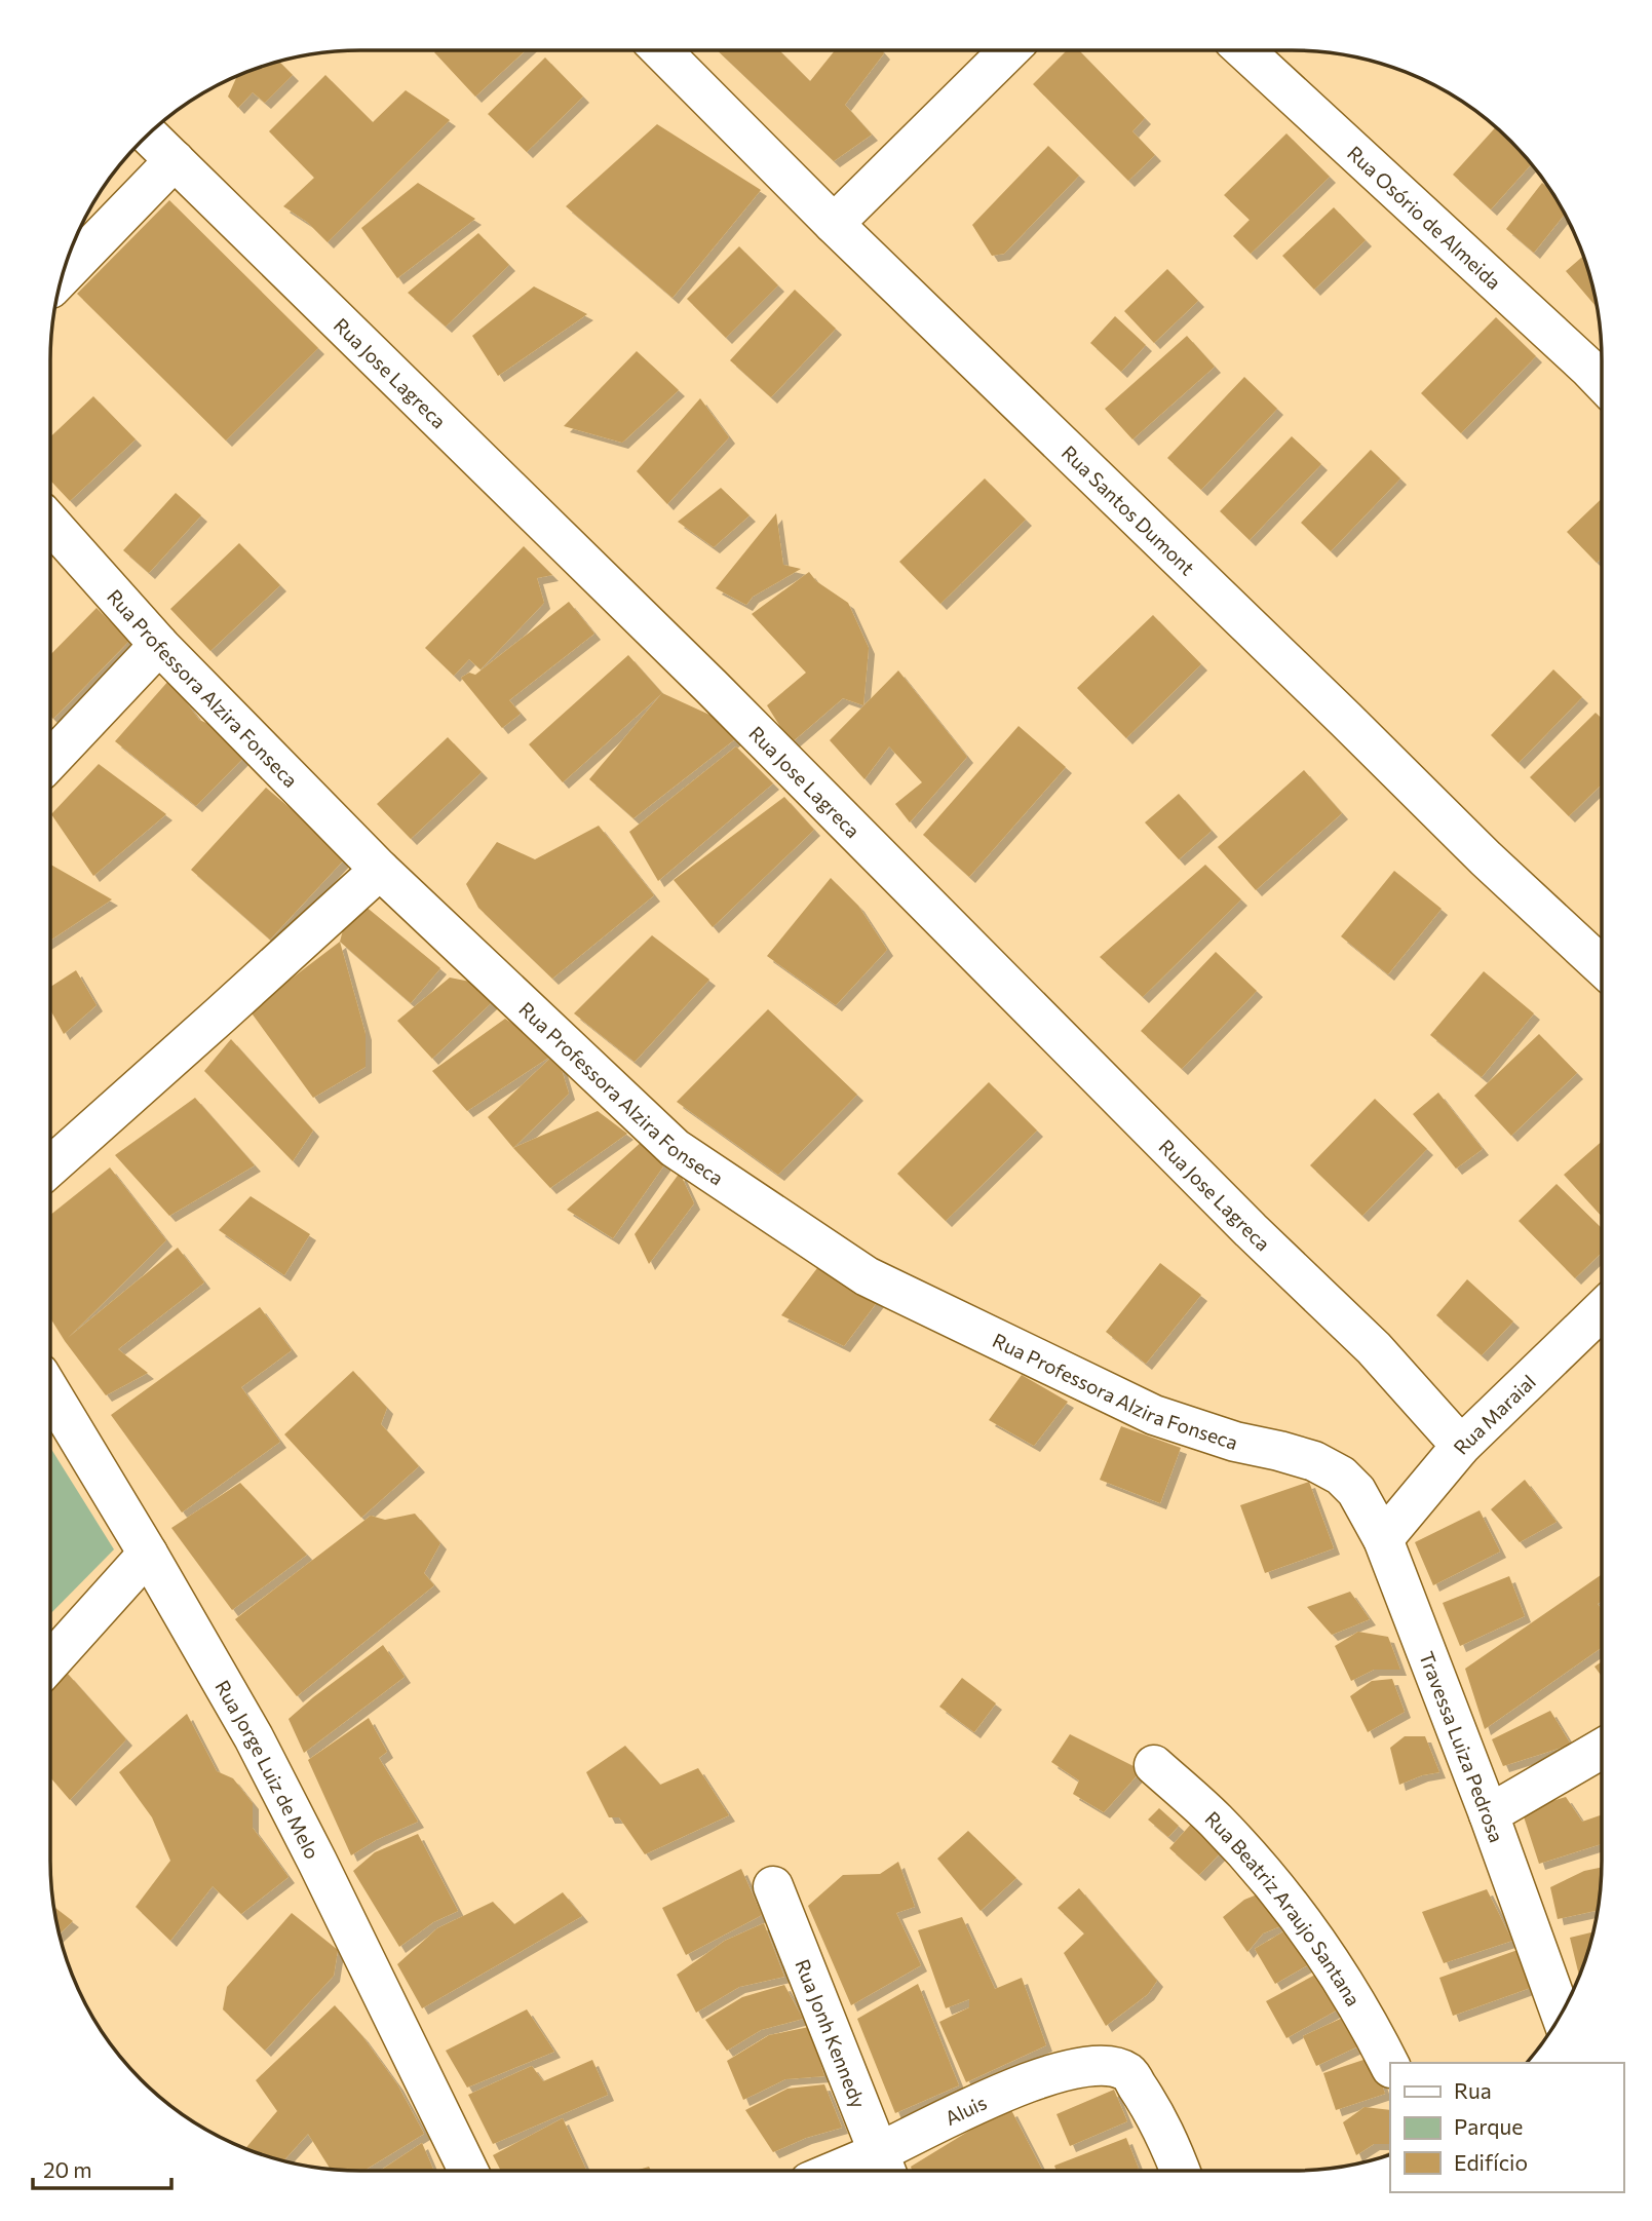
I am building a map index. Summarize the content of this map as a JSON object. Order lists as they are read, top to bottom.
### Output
{
  "streets": {
    "street": [
      "Rua Osório de Almeida",
      "Rua Jose Lagreca",
      "Rua Santos Dumont",
      "Rua Professora Alzira Fonseca",
      "Rua Maraial",
      "Travessa Luiza Pedrosa",
      "Rua Jorge Luiz de Melo",
      "Rua Beatriz Araujo Santana",
      "Rua Jonh Kennedy",
      "Aluis"
    ]
  },
  "crossings": [
    ["Rua Jose Lagreca", "Rua Maraial"],
    ["Rua Professora Alzira Fonseca", "Travessa Luiza Pedrosa"],
    ["Rua Maraial", "Travessa Luiza Pedrosa"],
    ["Rua Jonh Kennedy", "Aluis"]
  ],
  "legend": ["Rua", "Parque", "Edifício"],
  "scale_bar": "20 m"
}
